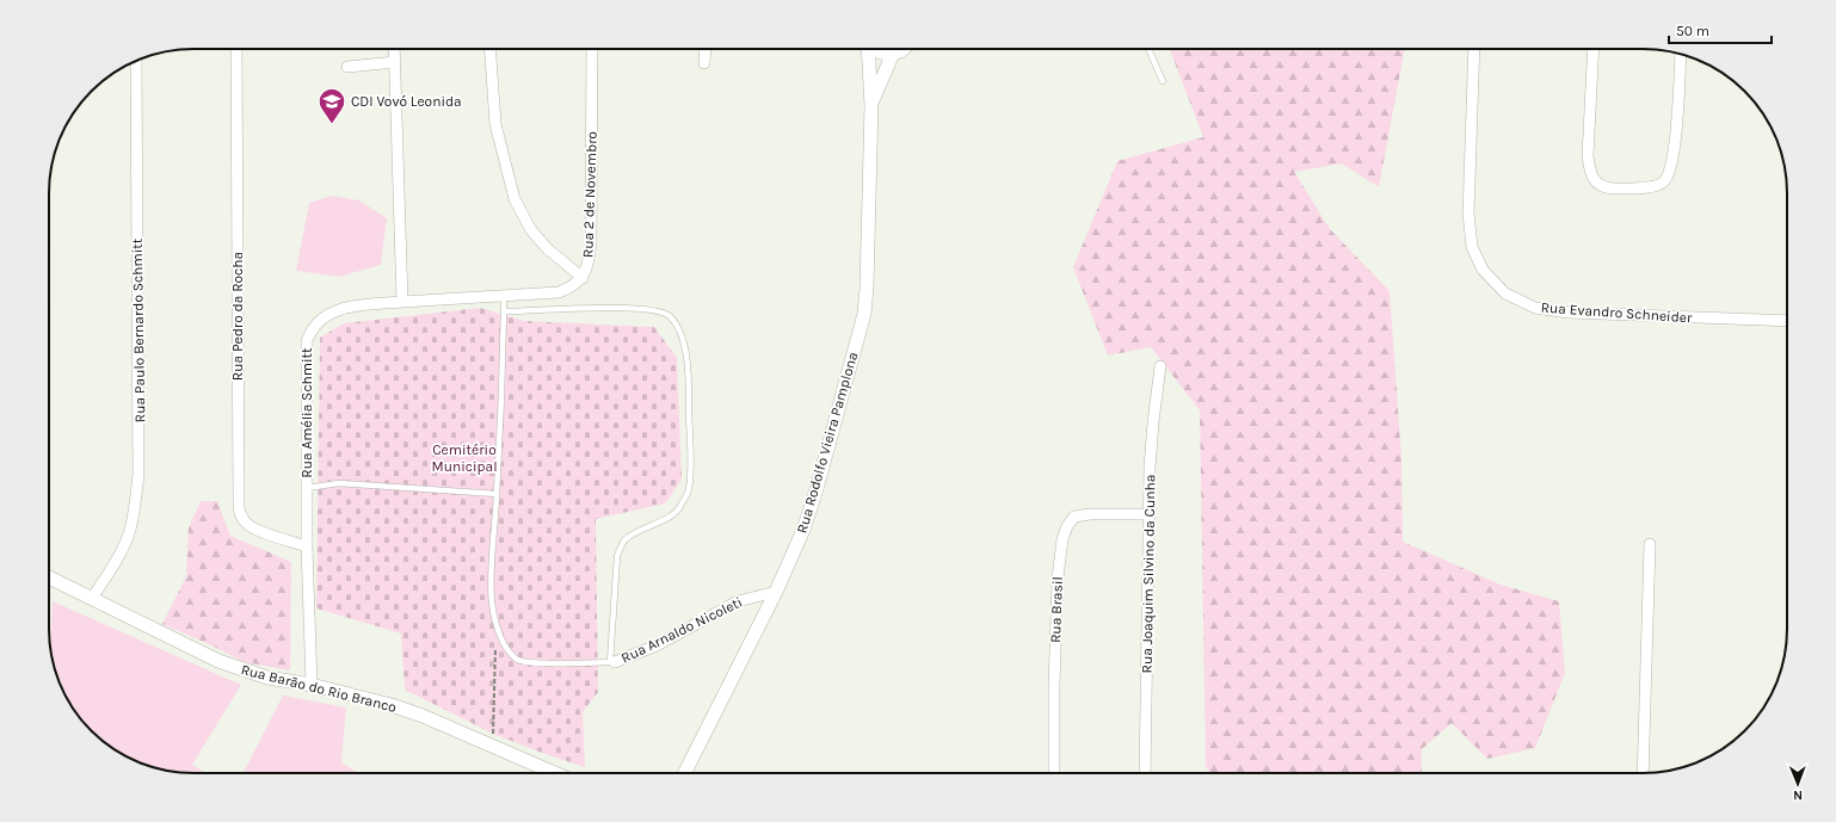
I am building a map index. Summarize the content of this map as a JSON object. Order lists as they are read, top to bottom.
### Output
{
  "streets": {
    "street": [
      "Rua 2 de Novembro",
      "Rua Evandro Schneider",
      "Rua Pedro da Rocha",
      "Rua Paulo Bernardo Schmitt",
      "Rua Amélia Schmitt",
      "Rua Rodolfo Vieira Pamplona",
      "Rua Joaquim Silvino da Cunha",
      "Rua Brasil",
      "Rua Arnaldo Nicoleti",
      "Rua Barão do Rio Branco"
    ]
  },
  "crossings": [
    ["Rua 2 de Novembro", "Rua Amélia Schmitt"],
    ["Rua Pedro da Rocha", "Rua Amélia Schmitt"],
    ["Rua Paulo Bernardo Schmitt", "Rua Barão do Rio Branco"],
    ["Rua Amélia Schmitt", "Rua Barão do Rio Branco"],
    ["Rua Rodolfo Vieira Pamplona", "Rua Arnaldo Nicoleti"],
    ["Rua Joaquim Silvino da Cunha", "Rua Brasil"]
  ],
  "parks": ["Cemitério Municipal"],
  "places": {
    "school or university": ["CDI Vovó Leonida"]
  },
  "scale_bar": "50 m",
  "north": "bottom"
}
